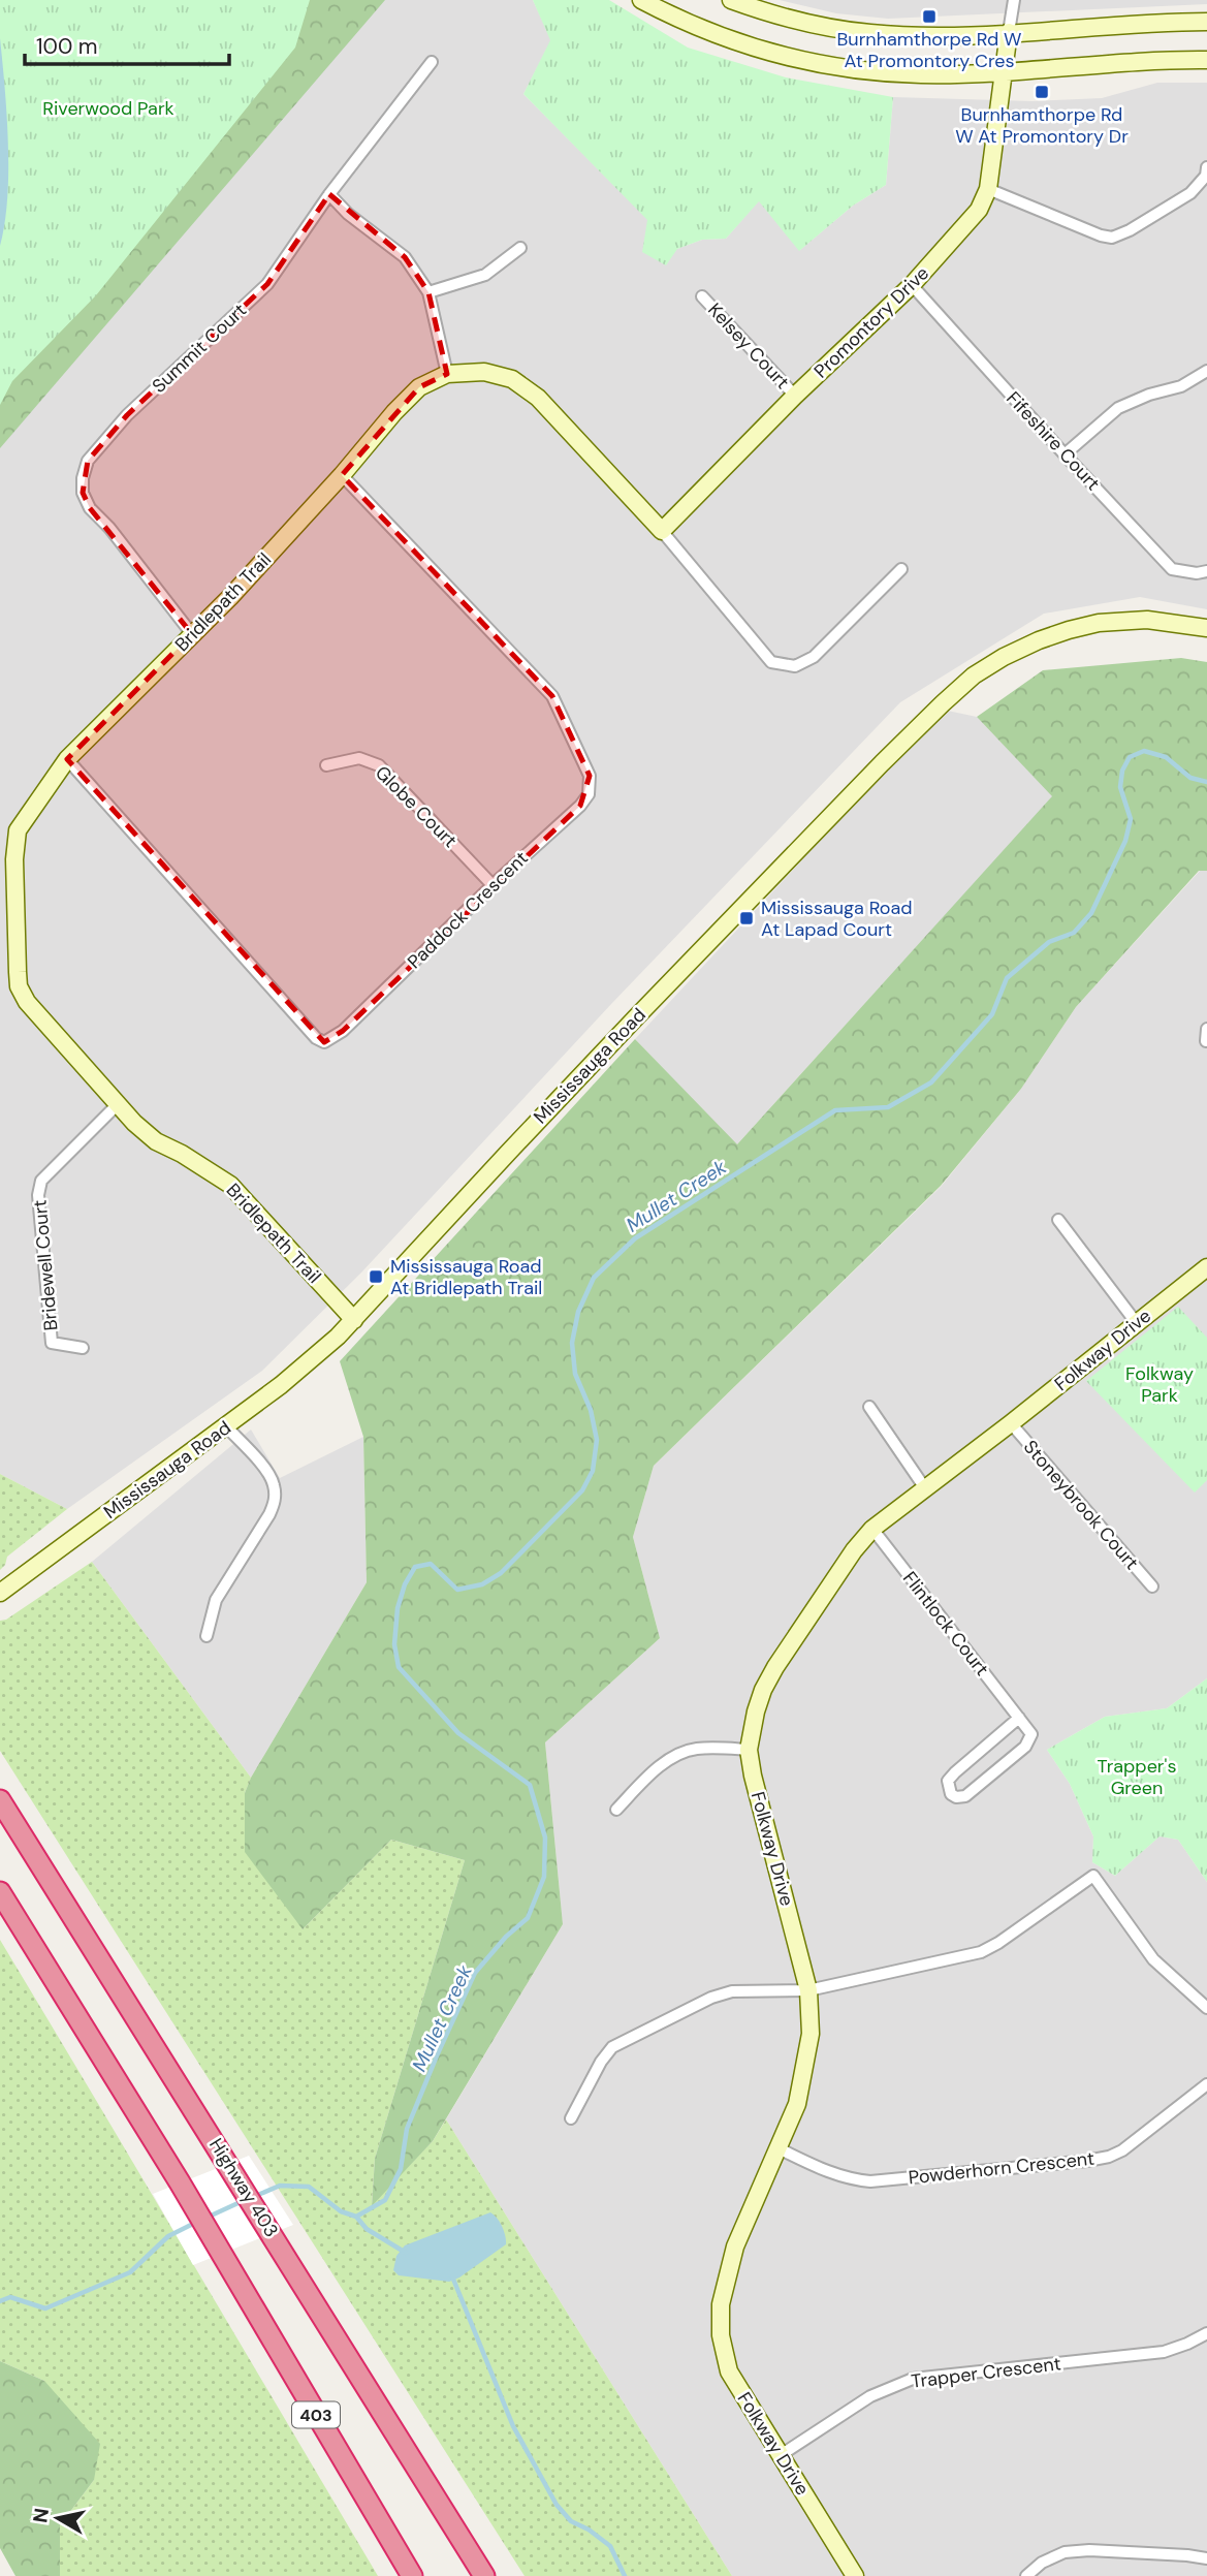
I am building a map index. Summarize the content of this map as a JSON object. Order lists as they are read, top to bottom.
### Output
{
  "streets": {
    "highway": ["Highway 403", "403"],
    "street": [
      "Promontory Drive",
      "Kelsey Court",
      "Summit Court",
      "Fifeshire Court",
      "Bridlepath Trail",
      "Globe Court",
      "Paddock Crescent",
      "Mississauga Road",
      "Bridewell Court",
      "Folkway Drive",
      "Stoneybrook Court",
      "Flintlock Court",
      "Powderhorn Crescent",
      "Trapper Crescent"
    ]
  },
  "crossings": [
    ["Promontory Drive", "Kelsey Court"],
    ["Promontory Drive", "Fifeshire Court"],
    ["Promontory Drive", "Bridlepath Trail"],
    ["Summit Court", "Bridlepath Trail"],
    ["Bridlepath Trail", "Paddock Crescent"],
    ["Bridlepath Trail", "Mississauga Road"],
    ["Bridlepath Trail", "Bridewell Court"],
    ["Globe Court", "Paddock Crescent"],
    ["Folkway Drive", "Stoneybrook Court"],
    ["Folkway Drive", "Flintlock Court"],
    ["Folkway Drive", "Powderhorn Crescent"],
    ["Folkway Drive", "Trapper Crescent"]
  ],
  "water": ["Mullet Creek"],
  "parks": ["Riverwood Park", "Folkway Park", "Trapper's Green"],
  "places": {
    "transit": [
      "Burnhamthorpe Rd W At Promontory Cres",
      "Burnhamthorpe Rd W At Promontory Dr",
      "Mississauga Road At Lapad Court",
      "Mississauga Road At Bridlepath Trail"
    ]
  },
  "scale_bar": "100 m",
  "north": "left"
}
